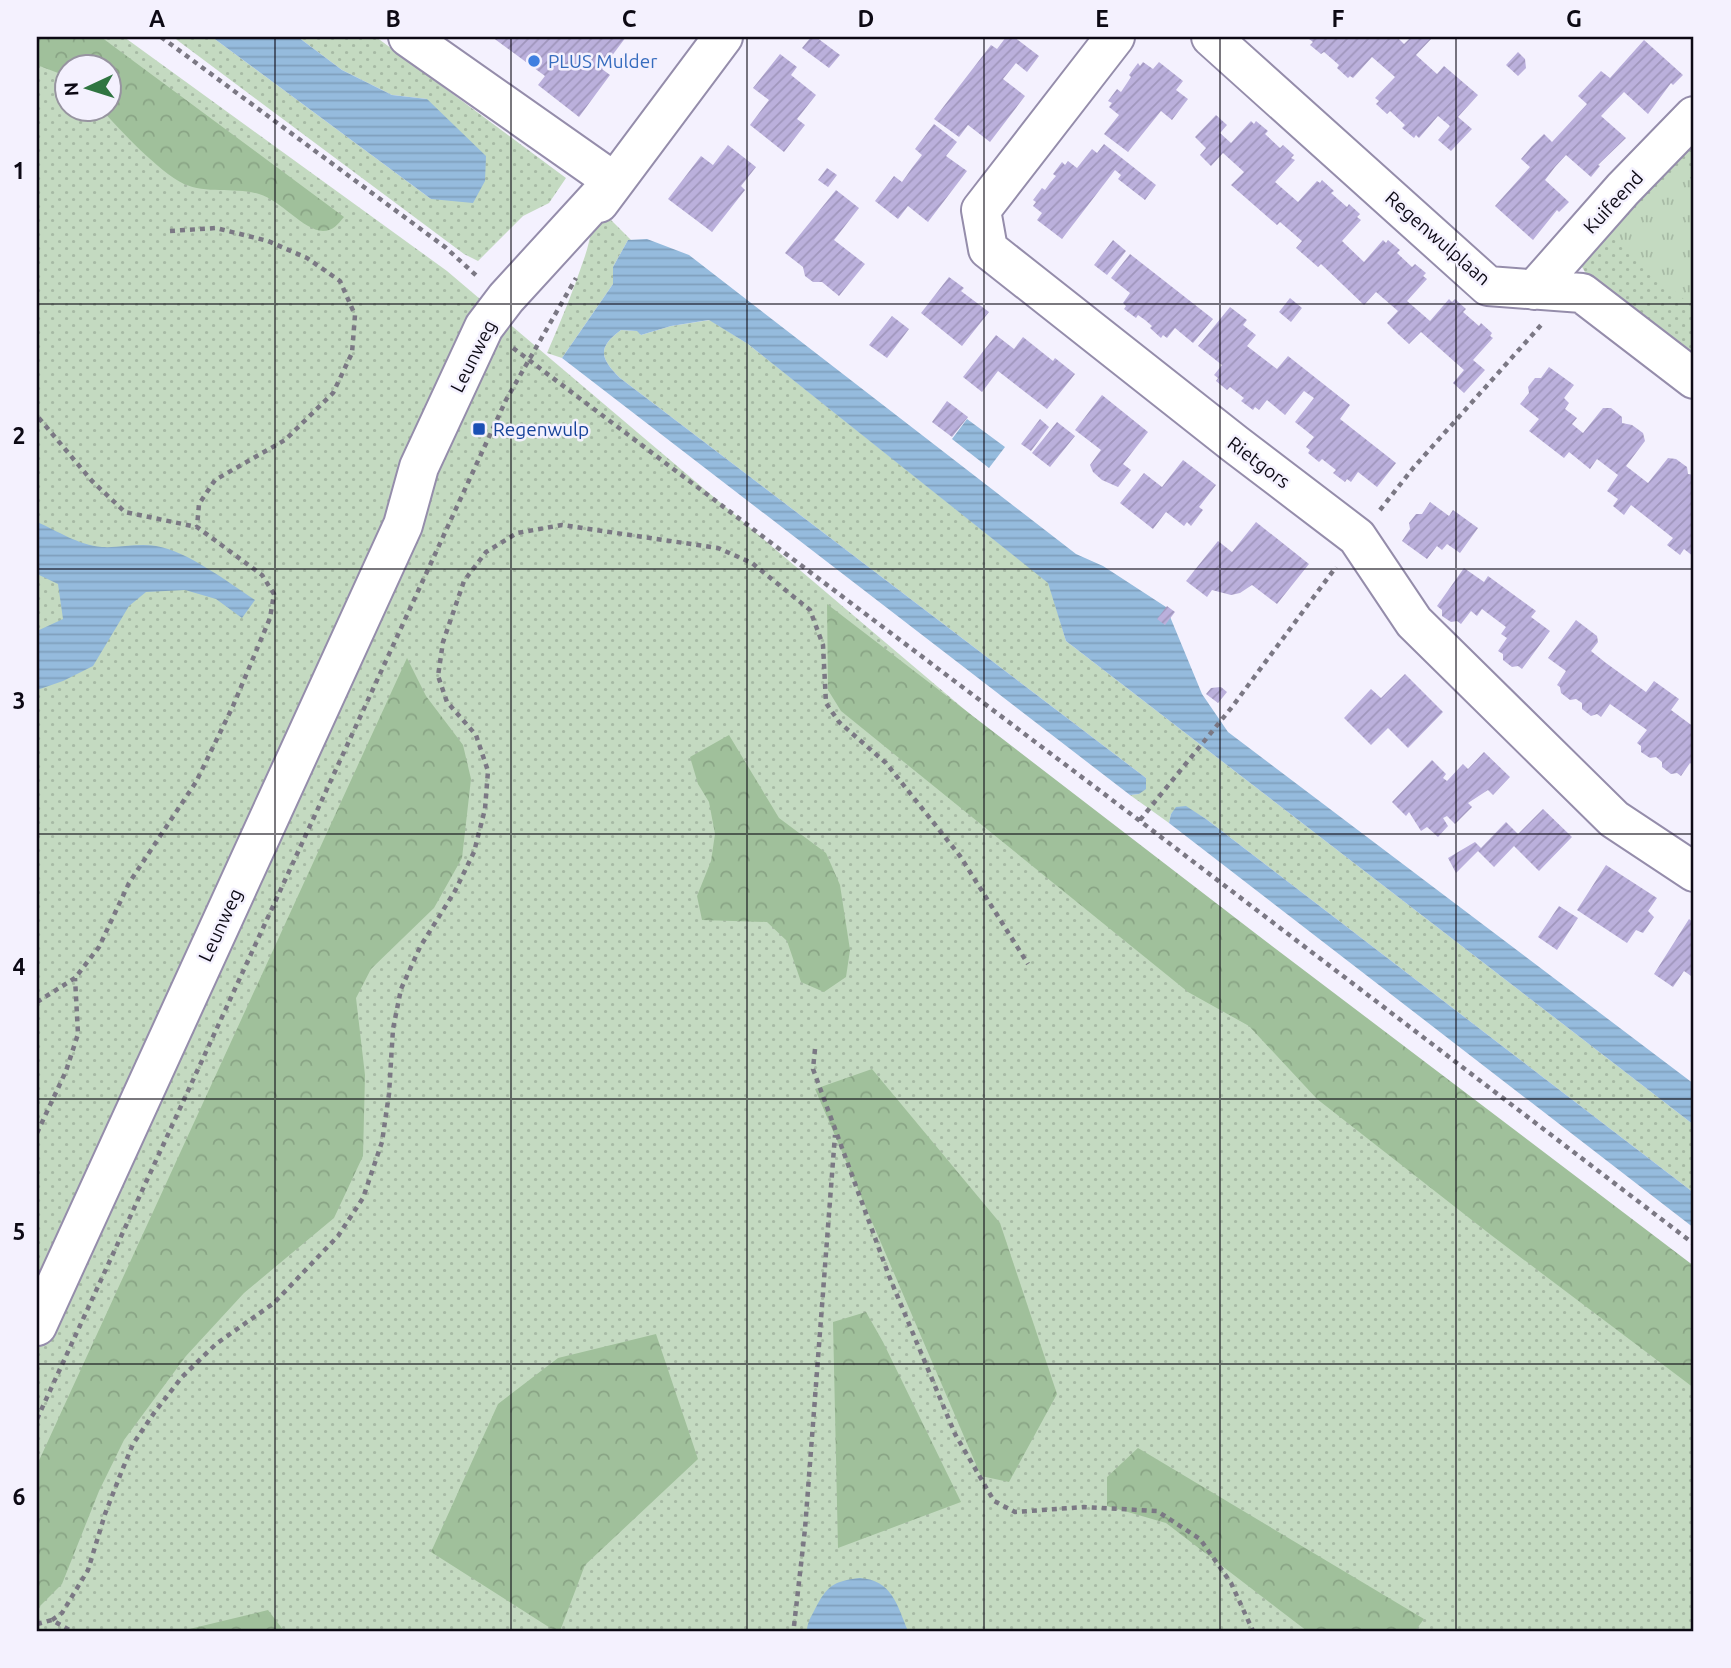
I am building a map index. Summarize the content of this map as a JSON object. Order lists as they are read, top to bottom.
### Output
{
  "streets": {
    "street": [
      "Kuifeend",
      "Regenwulplaan",
      "Leunweg",
      "Rietgors"
    ]
  },
  "crossings": [
    ["Kuifeend", "Regenwulplaan"]
  ],
  "places": {
    "other": ["PLUS Mulder"],
    "transit": ["Regenwulp"]
  },
  "north": "left",
  "grid": {
    "columns": [
      "A",
      "B",
      "C",
      "D",
      "E",
      "F",
      "G"
    ],
    "rows": [
      "1",
      "2",
      "3",
      "4",
      "5",
      "6"
    ]
  }
}
